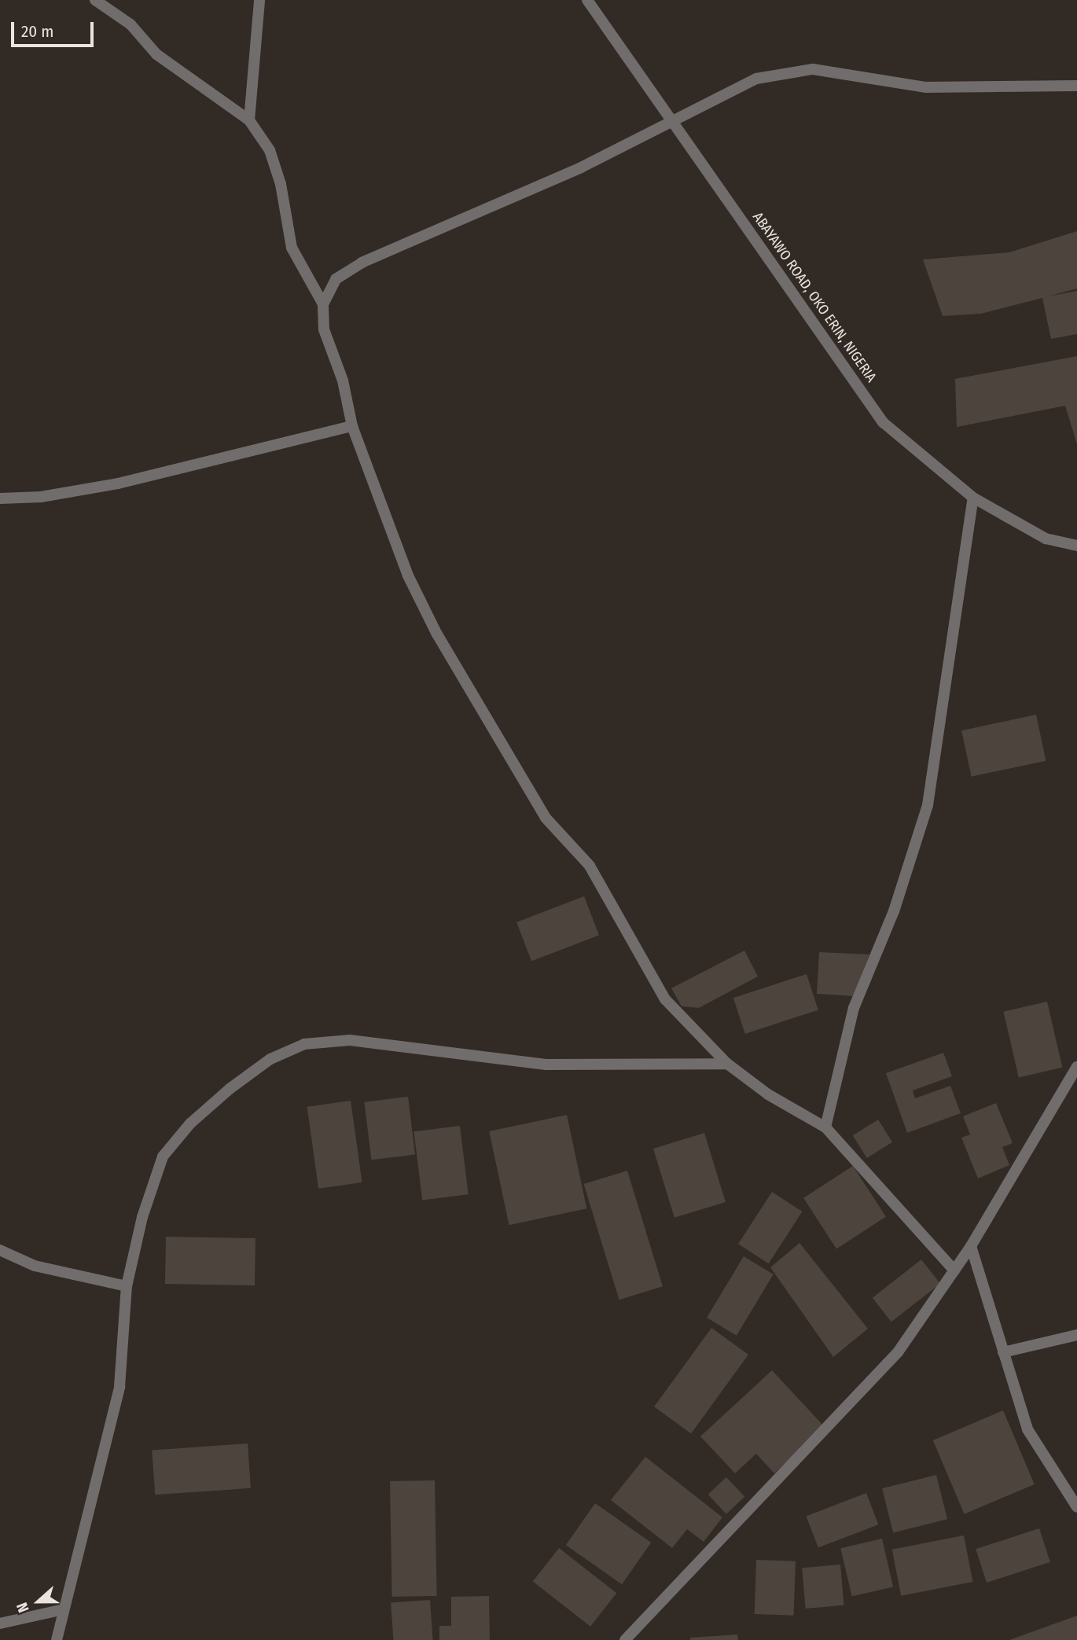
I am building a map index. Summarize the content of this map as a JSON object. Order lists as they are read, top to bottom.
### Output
{
  "streets": {
    "street": ["ABAYAWO ROAD, OKO ERIN, NIGERIA"]
  },
  "scale_bar": "20 m",
  "north": "left"
}
